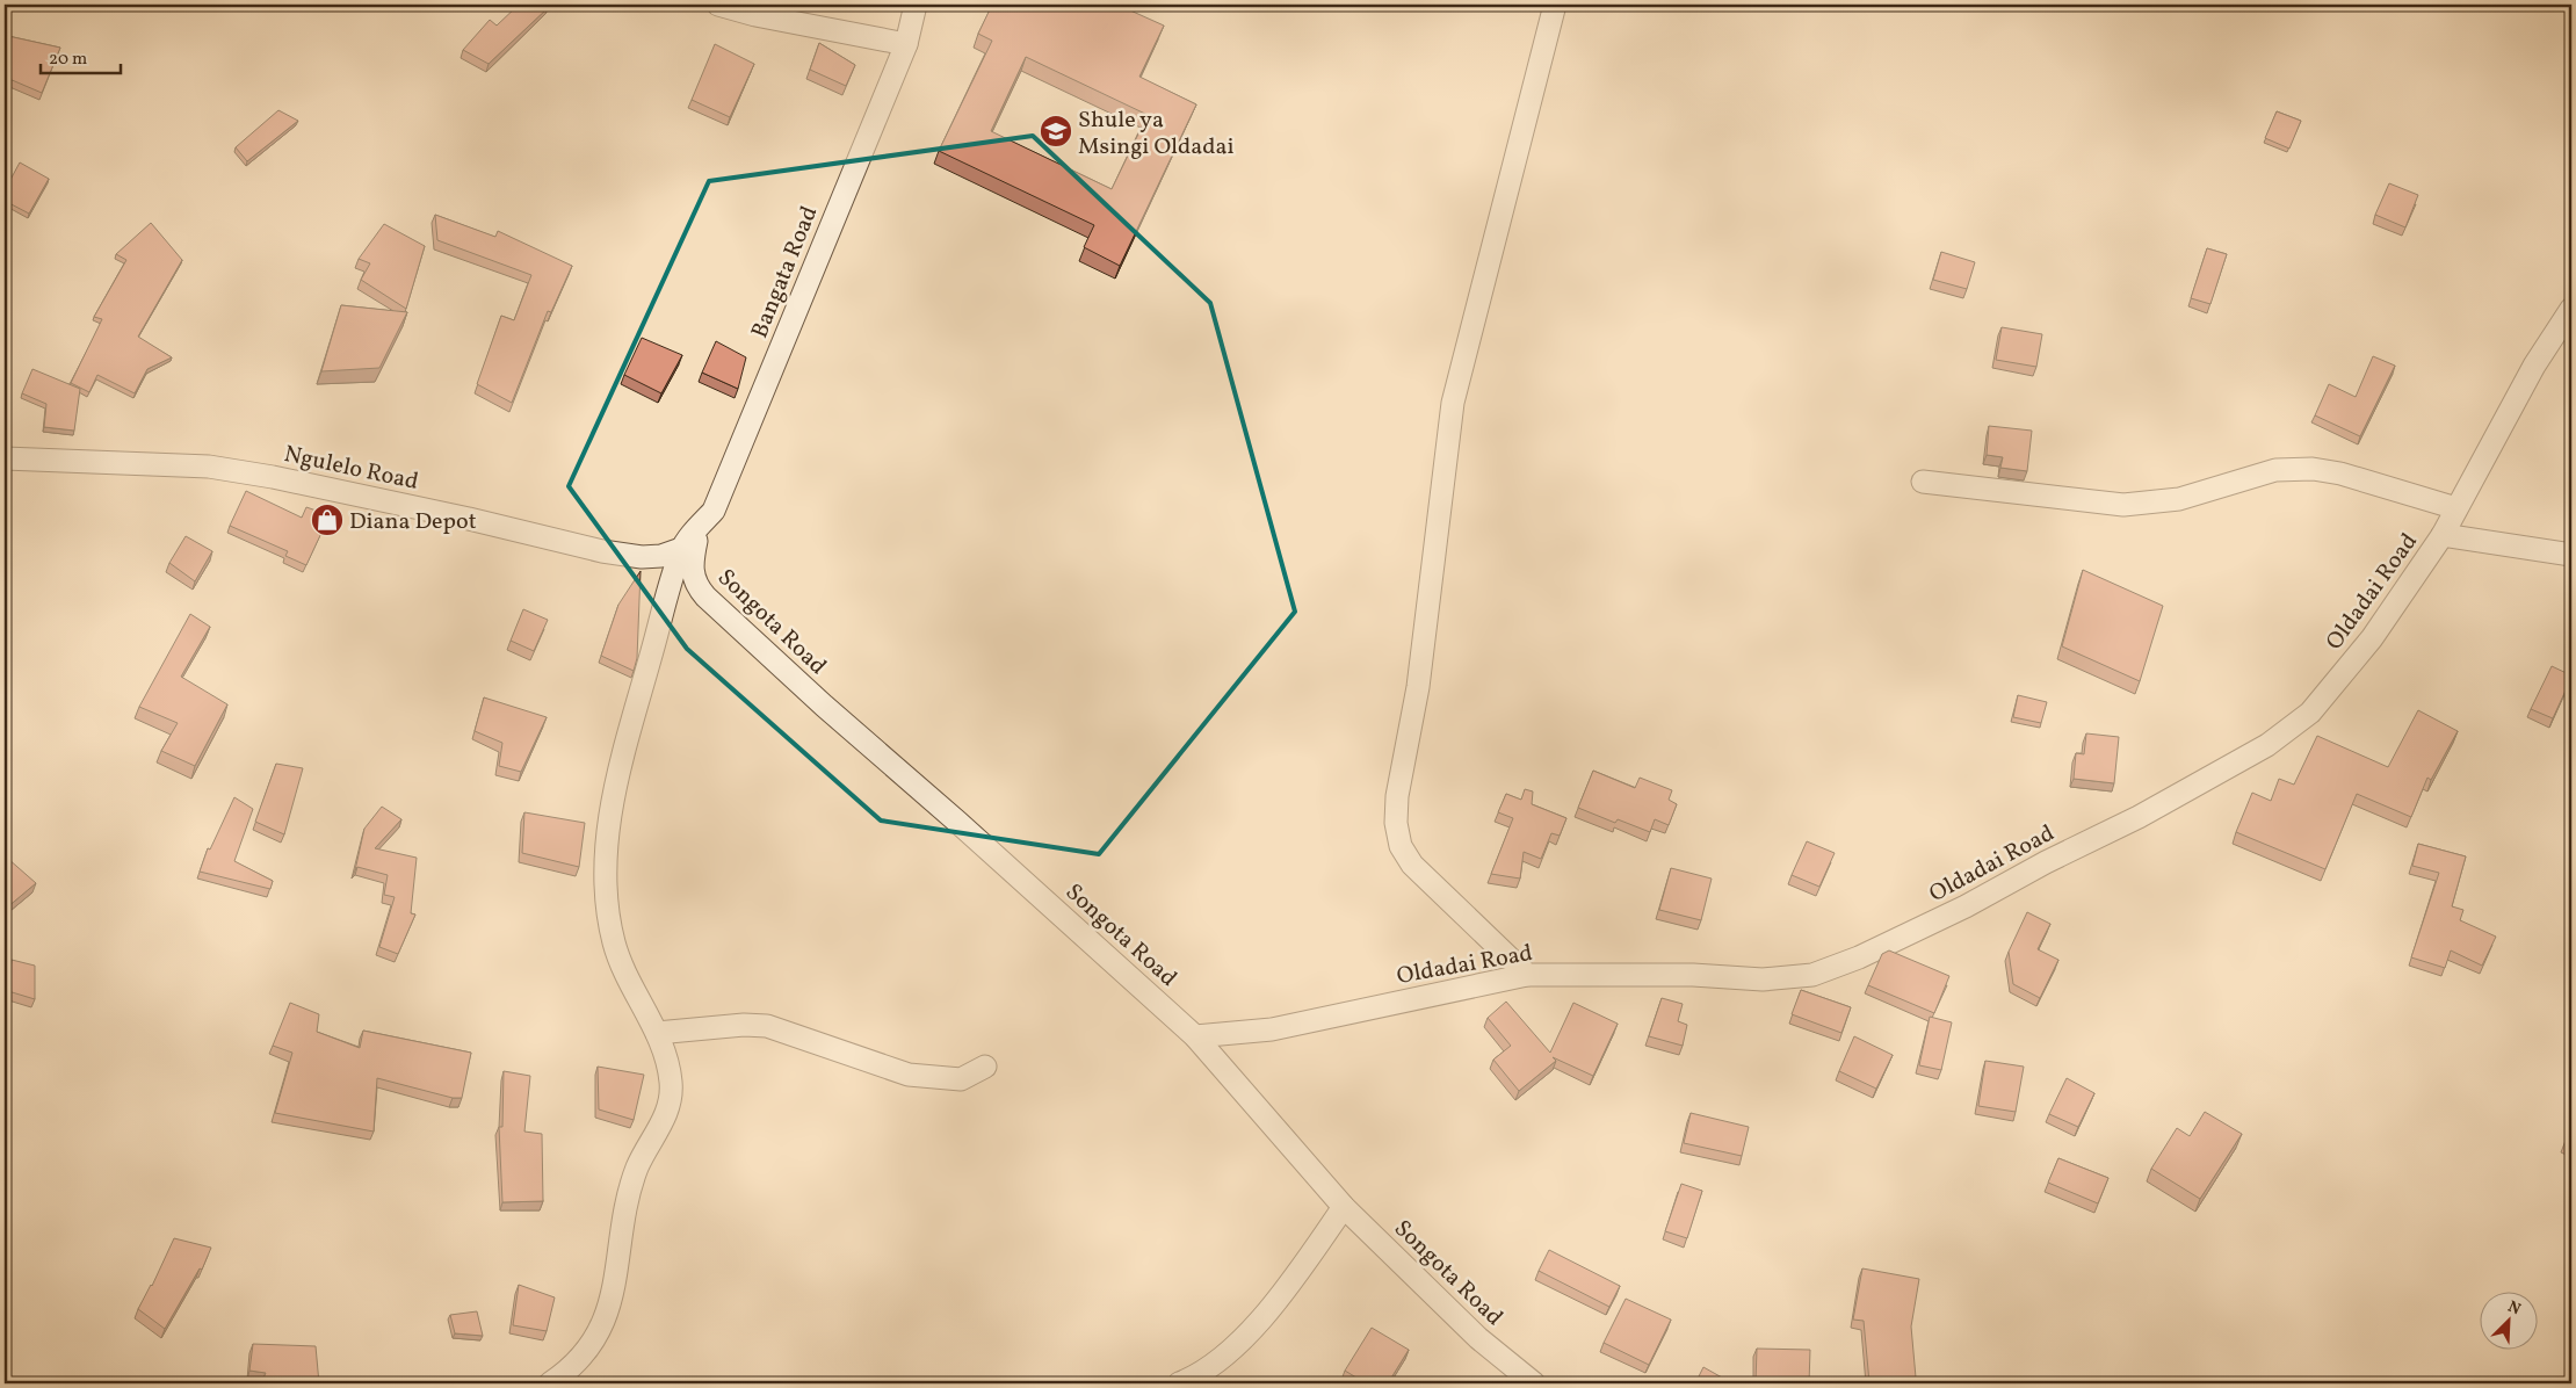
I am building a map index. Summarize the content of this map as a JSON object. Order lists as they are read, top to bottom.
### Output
{
  "streets": {
    "street": [
      "Bangata Road",
      "Ngulelo Road",
      "Oldadai Road",
      "Songota Road"
    ]
  },
  "crossings": [
    ["Bangata Road", "Ngulelo Road"],
    ["Bangata Road", "Songota Road"],
    ["Oldadai Road", "Songota Road"]
  ],
  "places": {
    "school or university": ["Shule ya Msingi Oldadai"],
    "shop": ["Diana Depot"]
  },
  "scale_bar": "20 m",
  "north": "top right"
}
